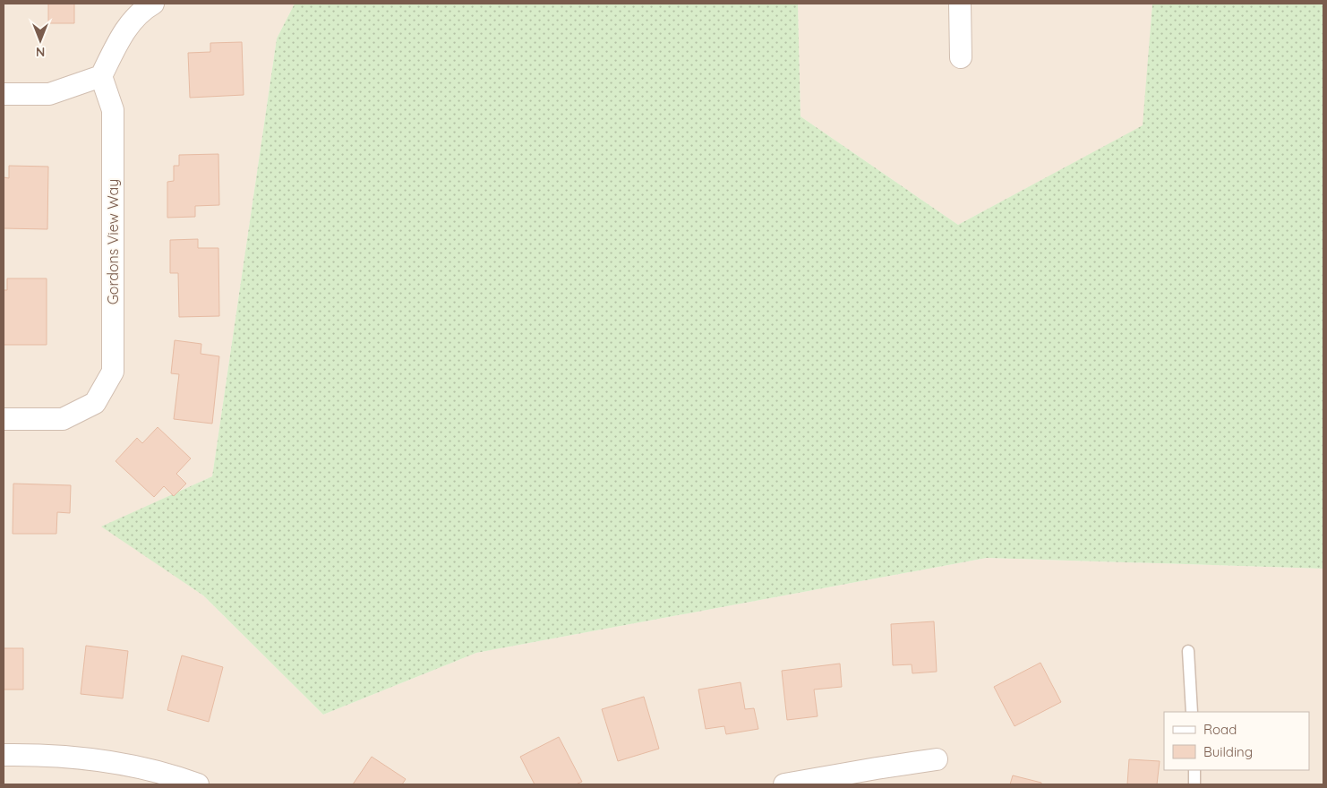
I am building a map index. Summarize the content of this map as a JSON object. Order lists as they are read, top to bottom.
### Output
{
  "streets": {
    "street": ["Gordons View Way"]
  },
  "legend": ["Road", "Building"],
  "north": "bottom"
}
